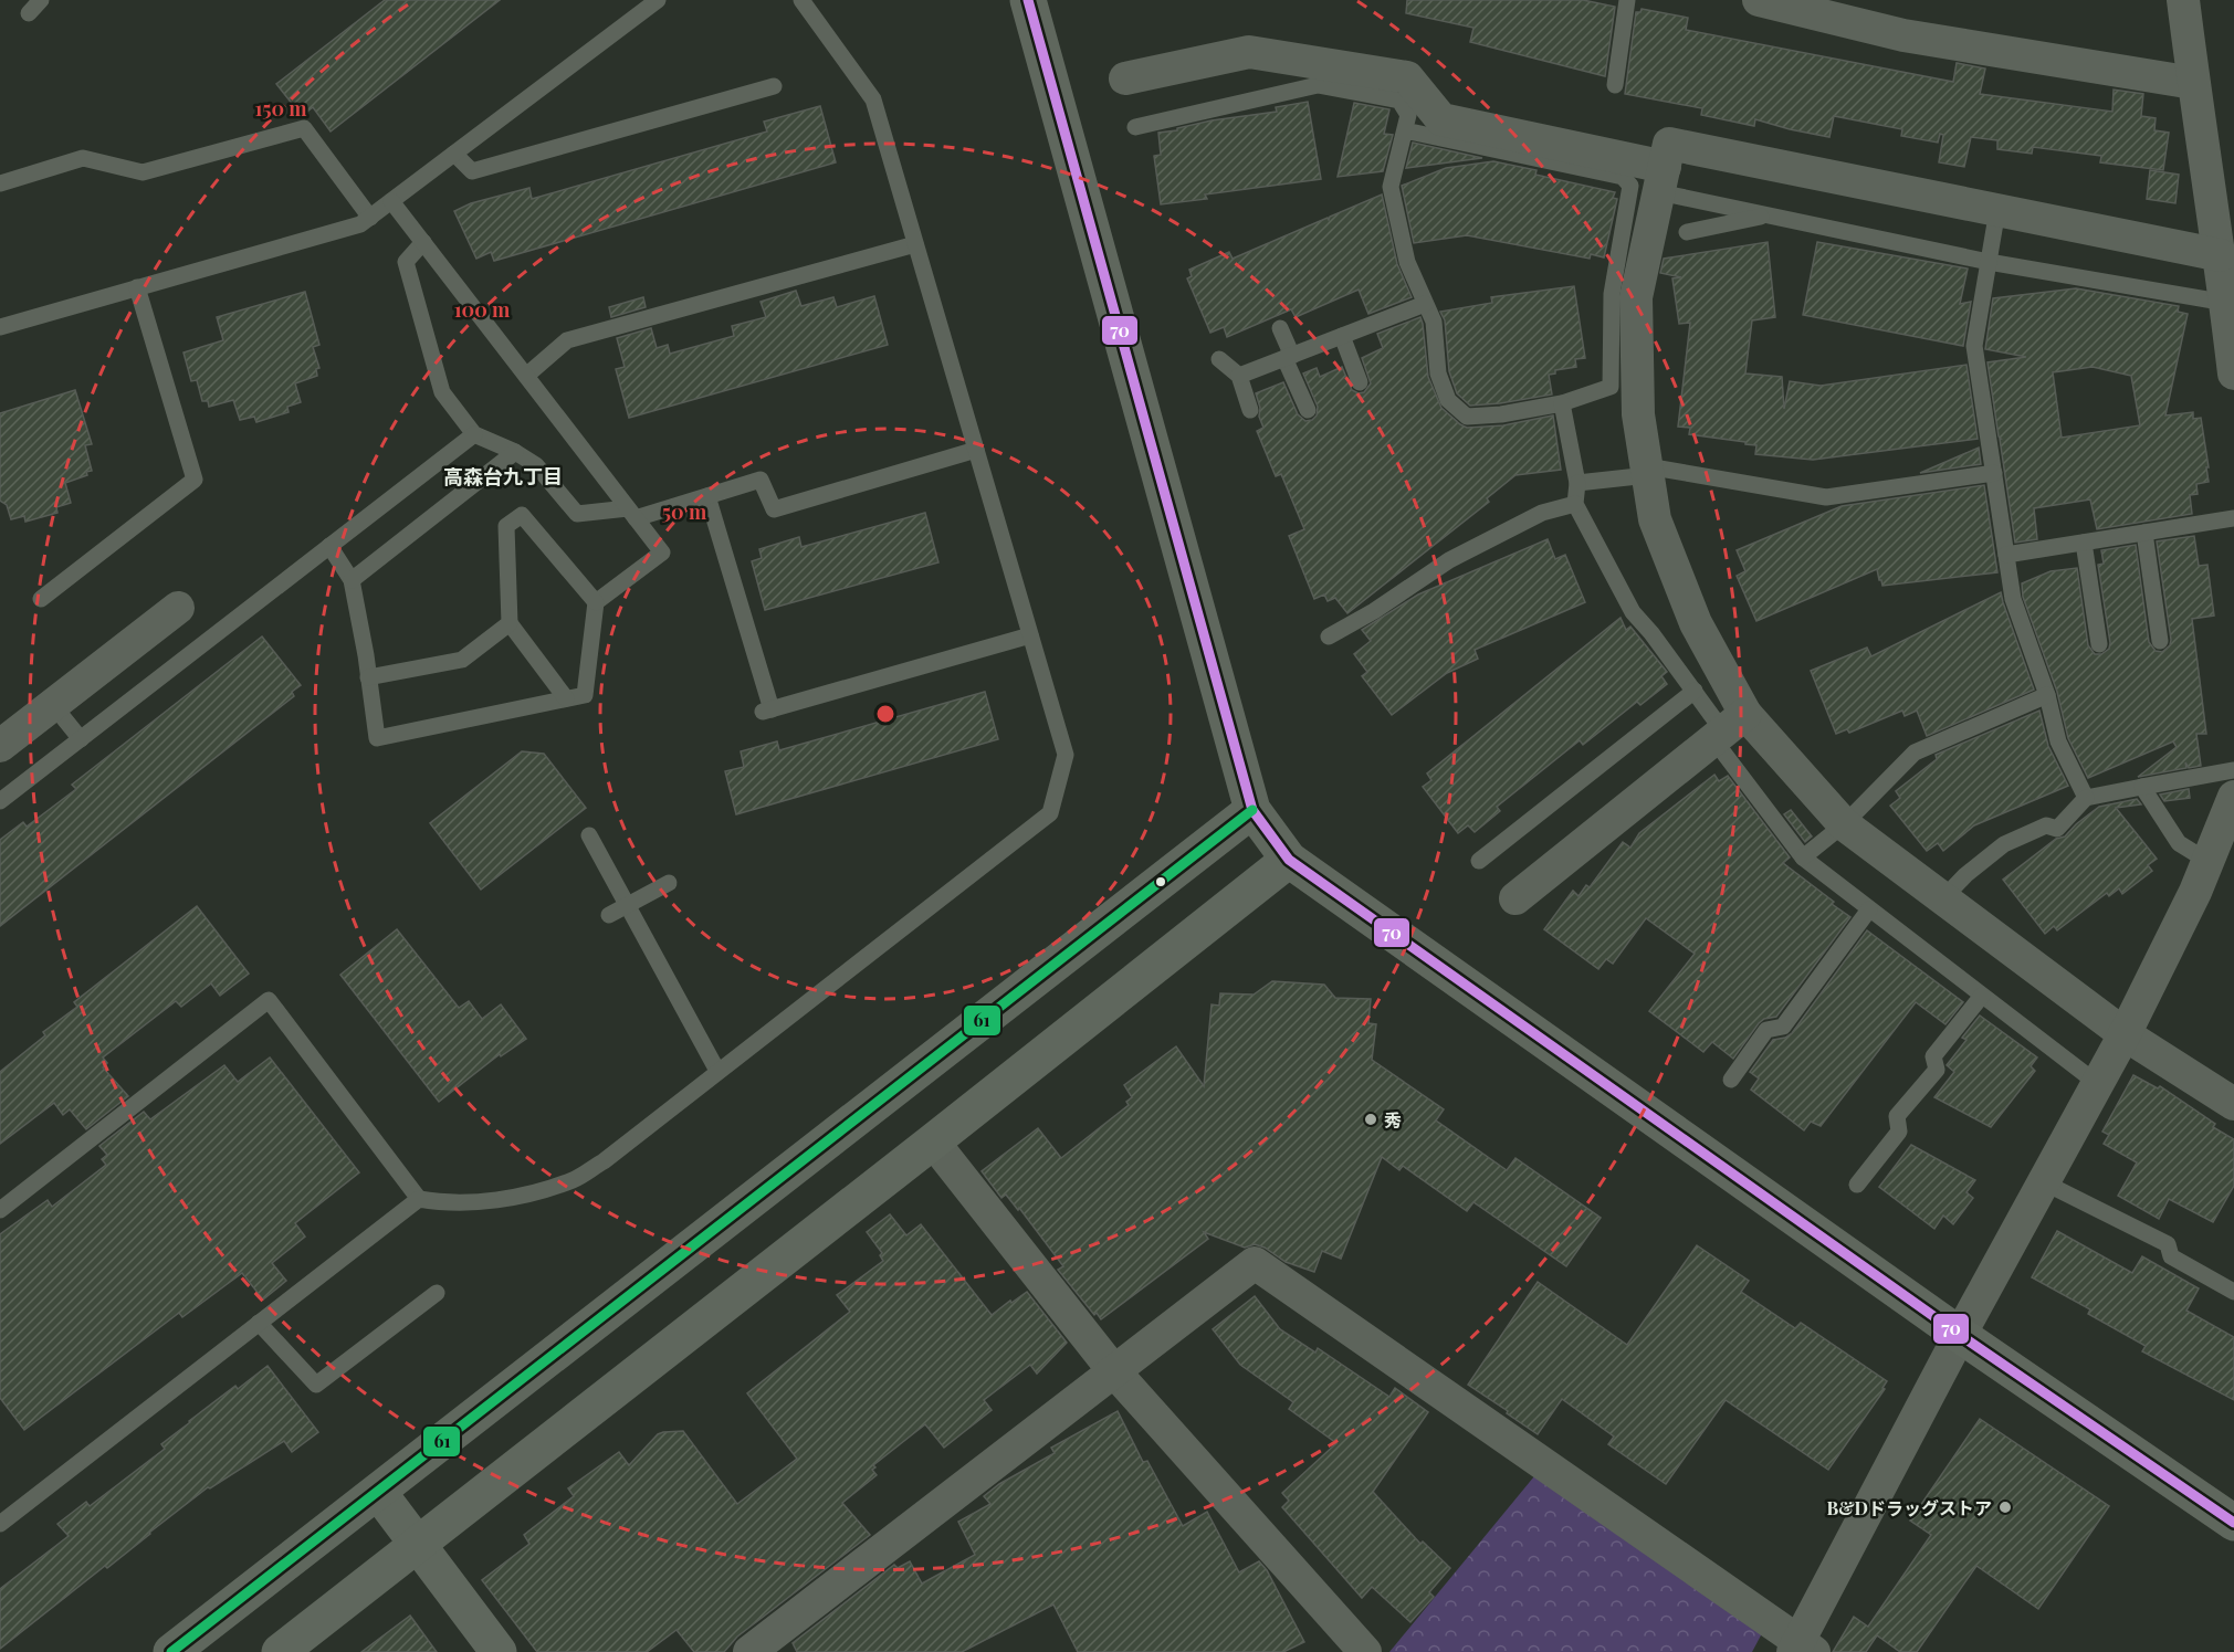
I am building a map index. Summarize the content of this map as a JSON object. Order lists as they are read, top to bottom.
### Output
{
  "districts": ["高森台九丁目"],
  "places": ["秀", "B&Dドラッグストア"],
  "lines": ["transit line 70", "transit line 61"],
  "rings": ["150 m", "100 m", "50 m"]
}
